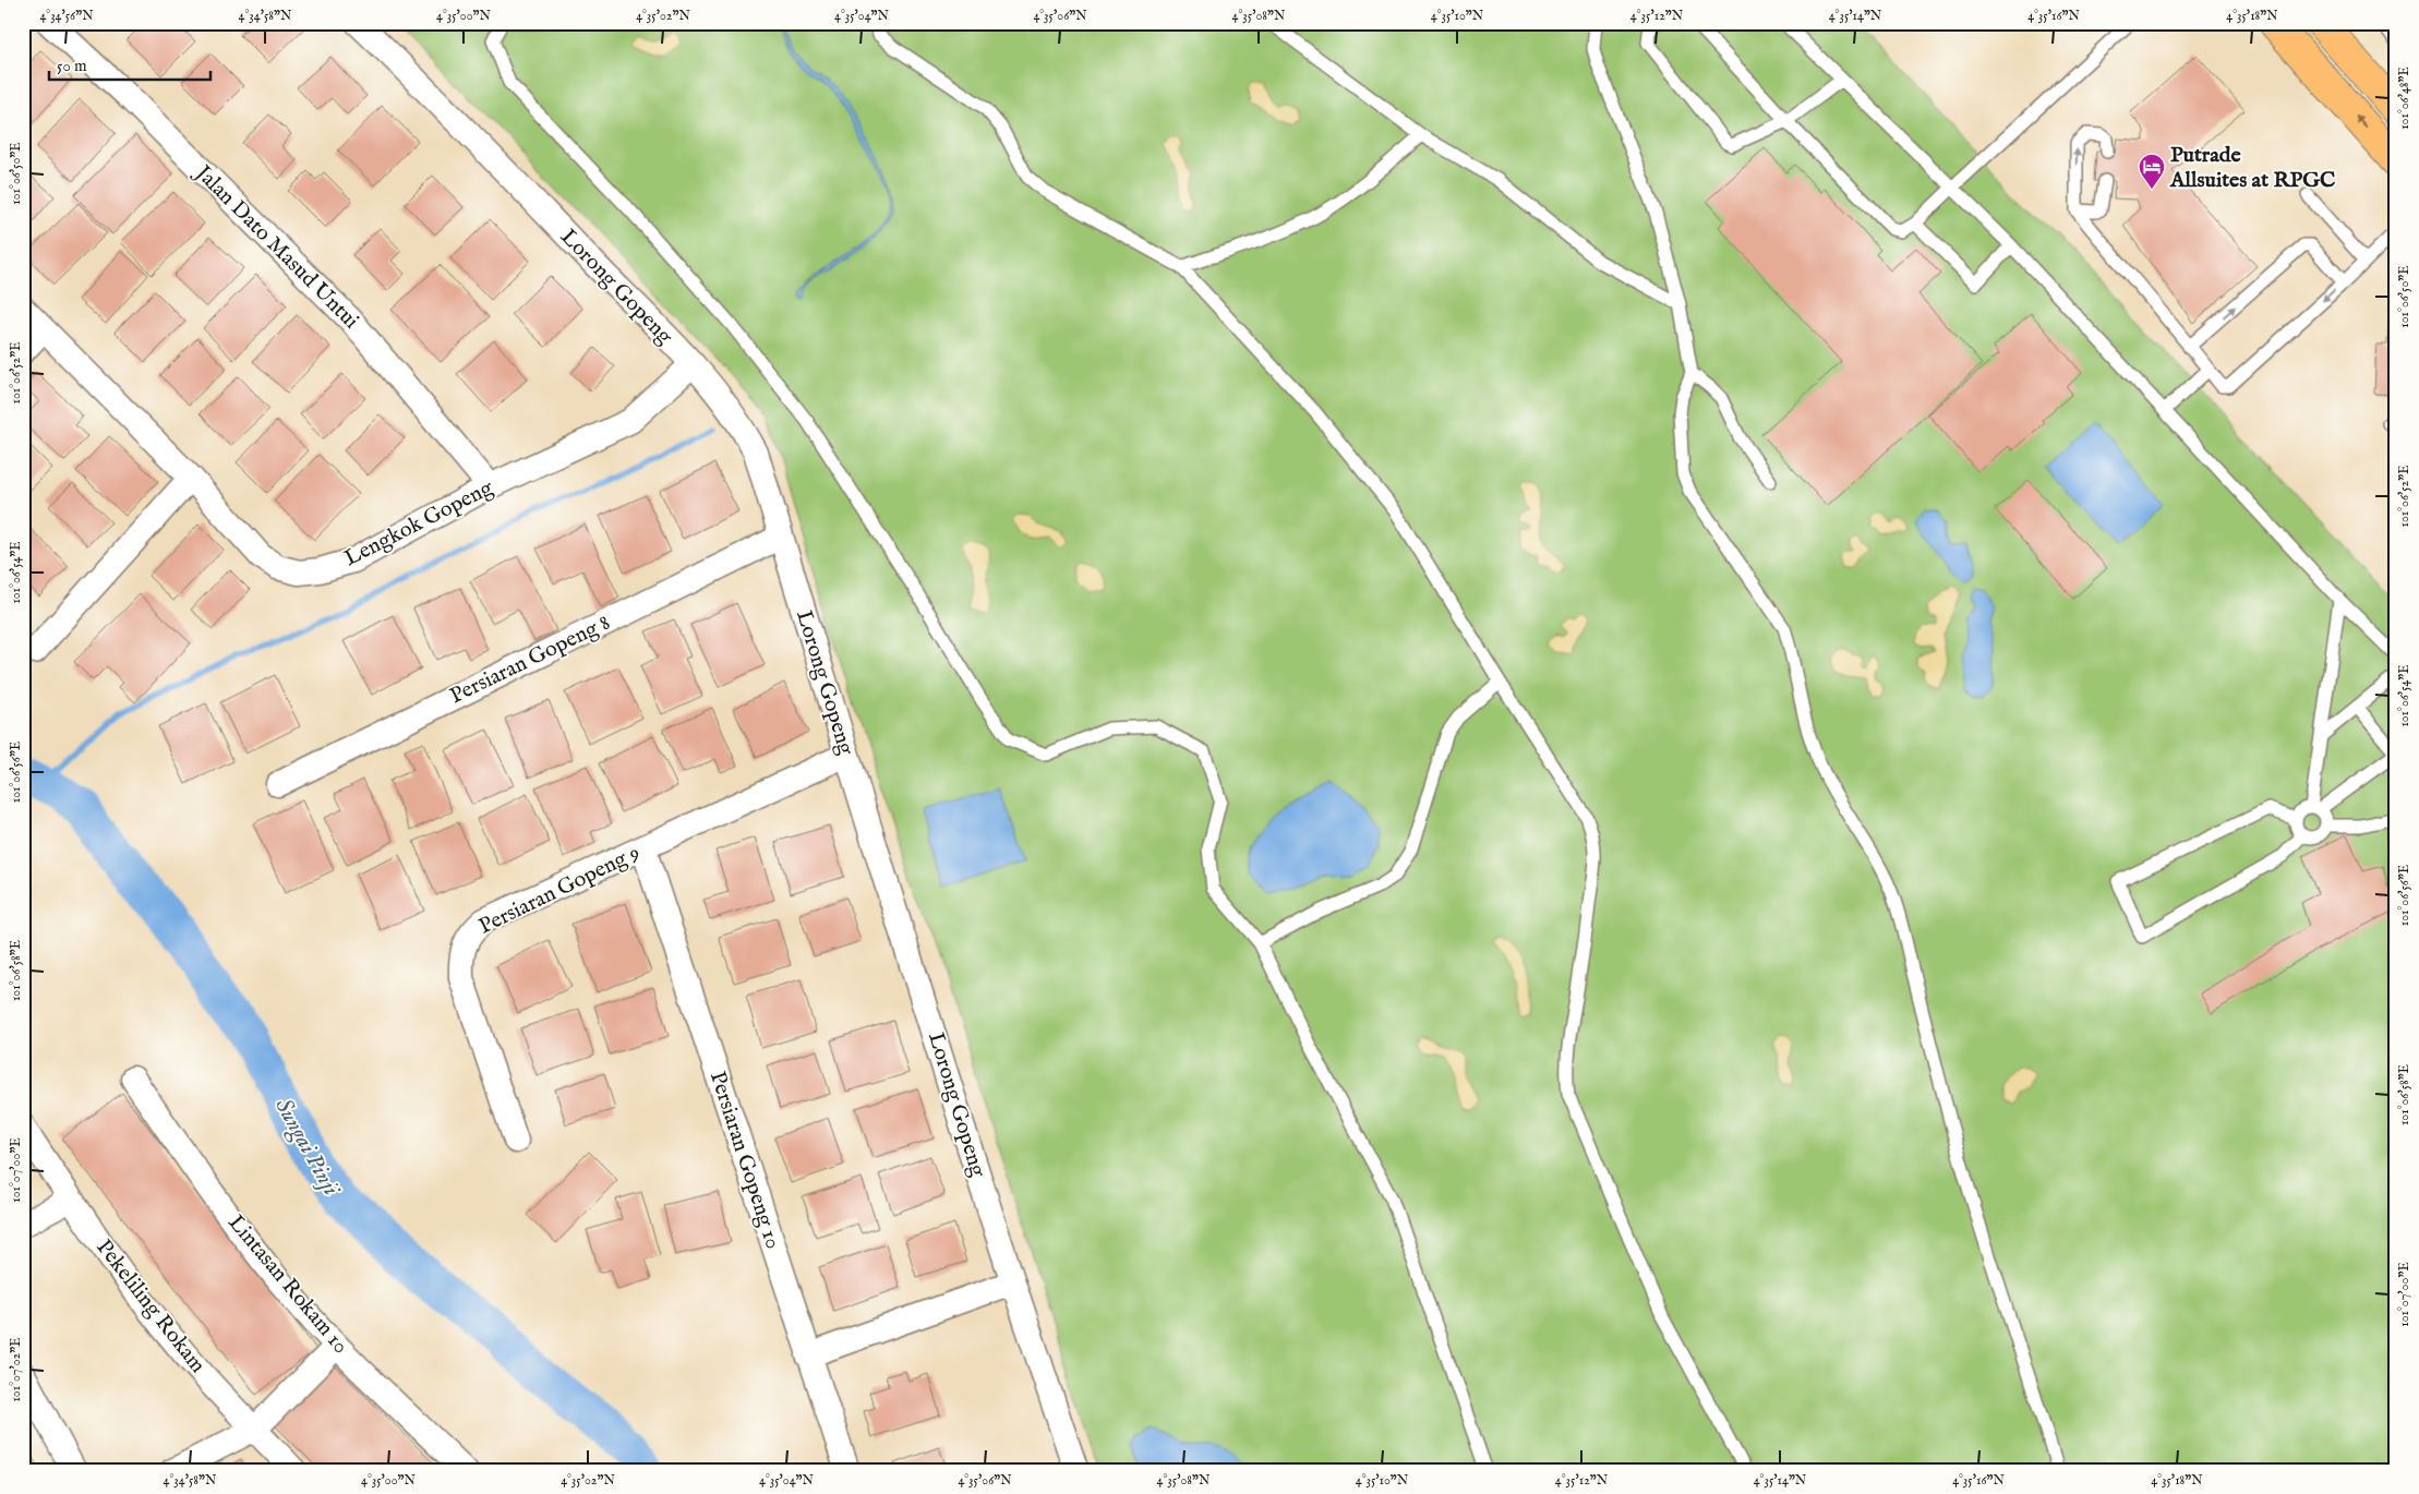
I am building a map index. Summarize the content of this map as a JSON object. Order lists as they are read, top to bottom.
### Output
{
  "streets": {
    "street": [
      "Jalan Dato Masud Untui",
      "Lorong Gopeng",
      "Lengkok Gopeng",
      "Persiaran Gopeng 8",
      "Persiaran Gopeng 9",
      "Persiaran Gopeng 10",
      "Lintasan Rokam 10",
      "Pekeliling Rokam"
    ]
  },
  "crossings": [
    ["Jalan Dato Masud Untui", "Lengkok Gopeng"],
    ["Lorong Gopeng", "Lengkok Gopeng"],
    ["Lorong Gopeng", "Persiaran Gopeng 8"],
    ["Lorong Gopeng", "Persiaran Gopeng 9"],
    ["Persiaran Gopeng 9", "Persiaran Gopeng 10"]
  ],
  "water": ["Sungai Pinji"],
  "places": {
    "hotel": ["Putrade Allsuites at RPGC"]
  },
  "scale_bar": "50 m",
  "coordinates": [
    "4°34'56\"N",
    "4°34'58\"N",
    "4°35'00\"N",
    "4°35'02\"N",
    "4°35'04\"N",
    "4°35'06\"N",
    "4°35'08\"N",
    "4°35'10\"N",
    "4°35'12\"N",
    "4°35'14\"N",
    "4°35'16\"N",
    "4°35'18\"N",
    "101°06'48\"E",
    "101°06'50\"E",
    "101°06'52\"E",
    "101°06'54\"E",
    "101°06'56\"E",
    "101°06'58\"E",
    "101°07'00\"E",
    "101°07'02\"E"
  ]
}
